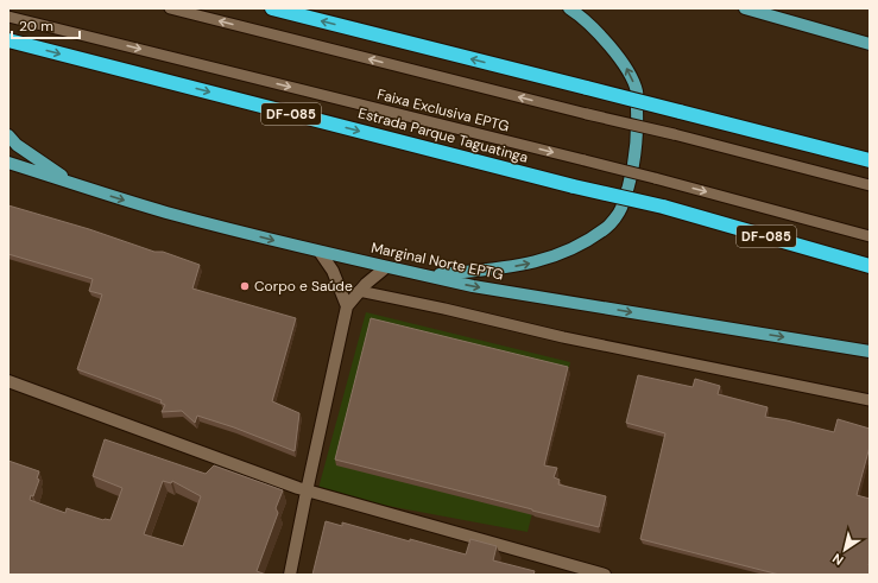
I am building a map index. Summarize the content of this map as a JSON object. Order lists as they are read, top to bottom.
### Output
{
  "streets": {
    "highway": ["DF-085", "Estrada Parque Taguatinga"],
    "main road": ["Marginal Norte EPTG"],
    "lane": ["Faixa Exclusiva EPTG"]
  },
  "one_way": ["Marginal Norte EPTG"],
  "places": ["Corpo e Saúde"],
  "scale_bar": "20 m",
  "north": "bottom left"
}
